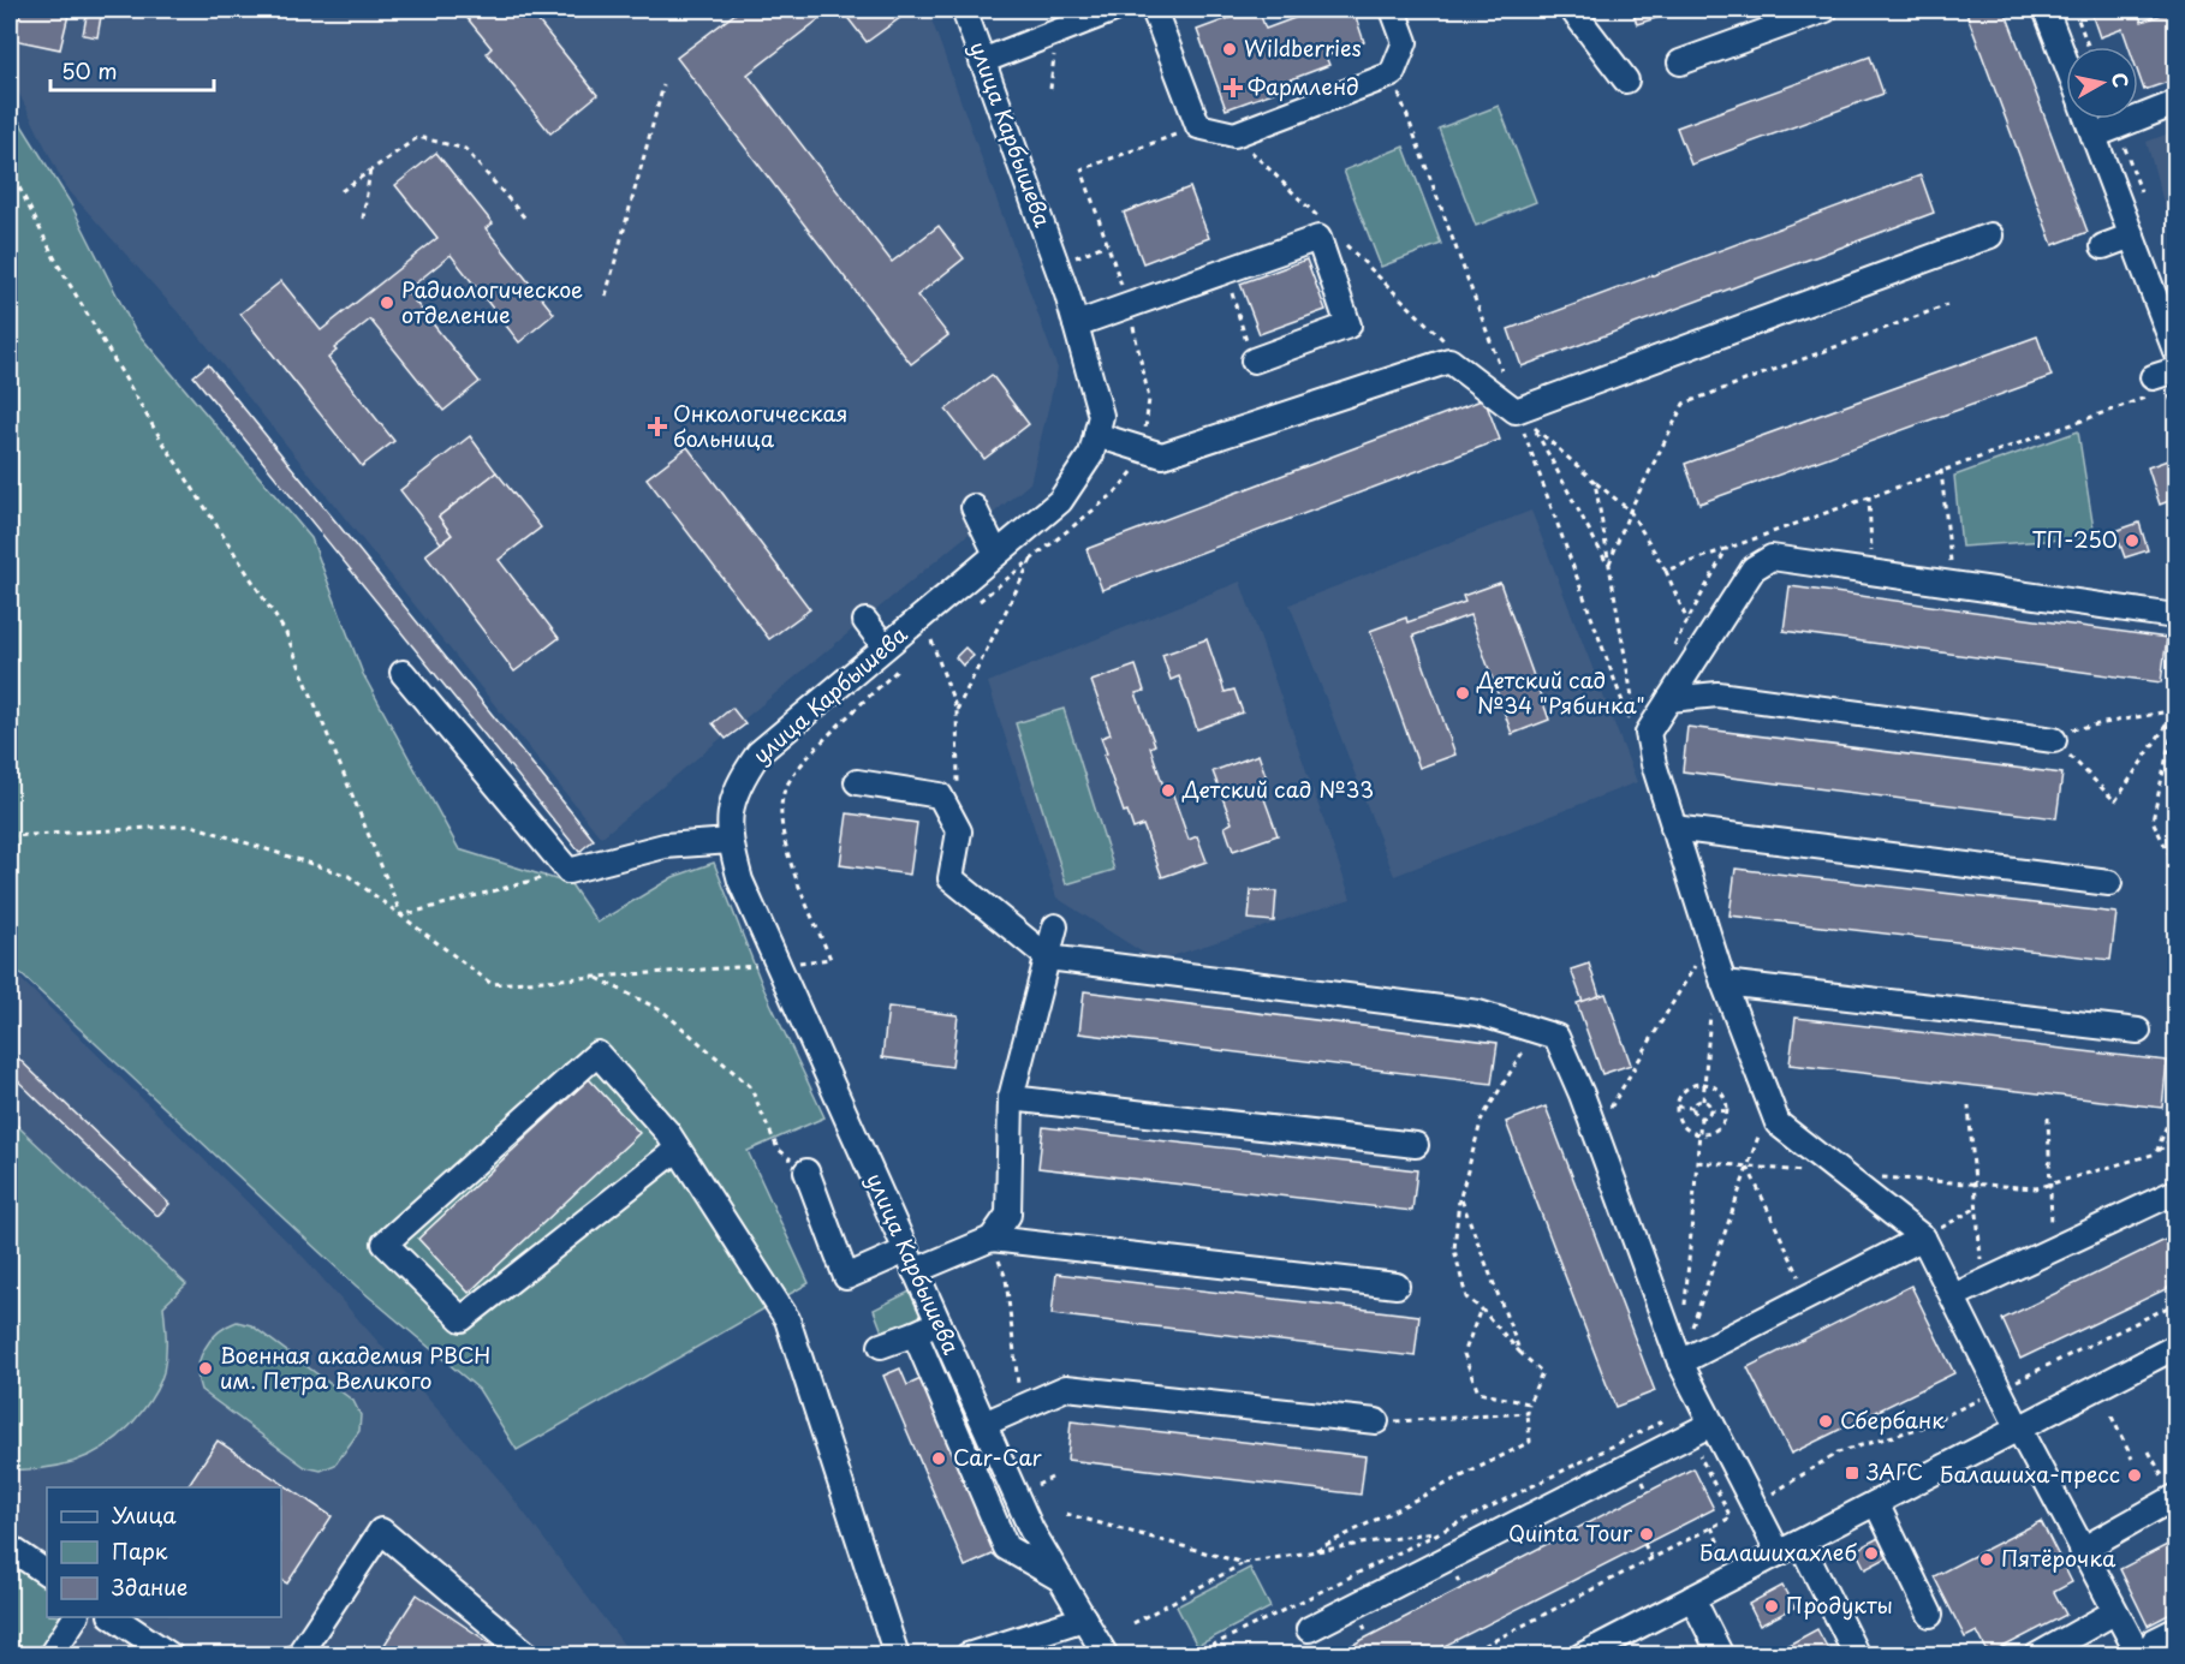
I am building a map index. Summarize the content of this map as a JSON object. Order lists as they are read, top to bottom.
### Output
{
  "streets": {
    "street": ["улица Карбышева"]
  },
  "places": {
    "other": [
      "Wildberries",
      "Радиологическое отделение",
      "ТП-250",
      "Детский сад №34 \"Рябинка\"",
      "Детский сад №33",
      "Военная академия РВСН им. Петра Великого",
      "Сбербанк",
      "Car-Car",
      "Балашиха-пресс",
      "Quinta Tour",
      "Балашихахлеб",
      "Пятёрочка",
      "Продукты"
    ],
    "health": ["Фармленд", "Онкологическая больница"],
    "transit": ["ЗАГС"]
  },
  "legend": ["Улица", "Парк", "Здание"],
  "scale_bar": "50 m",
  "north": "right"
}
